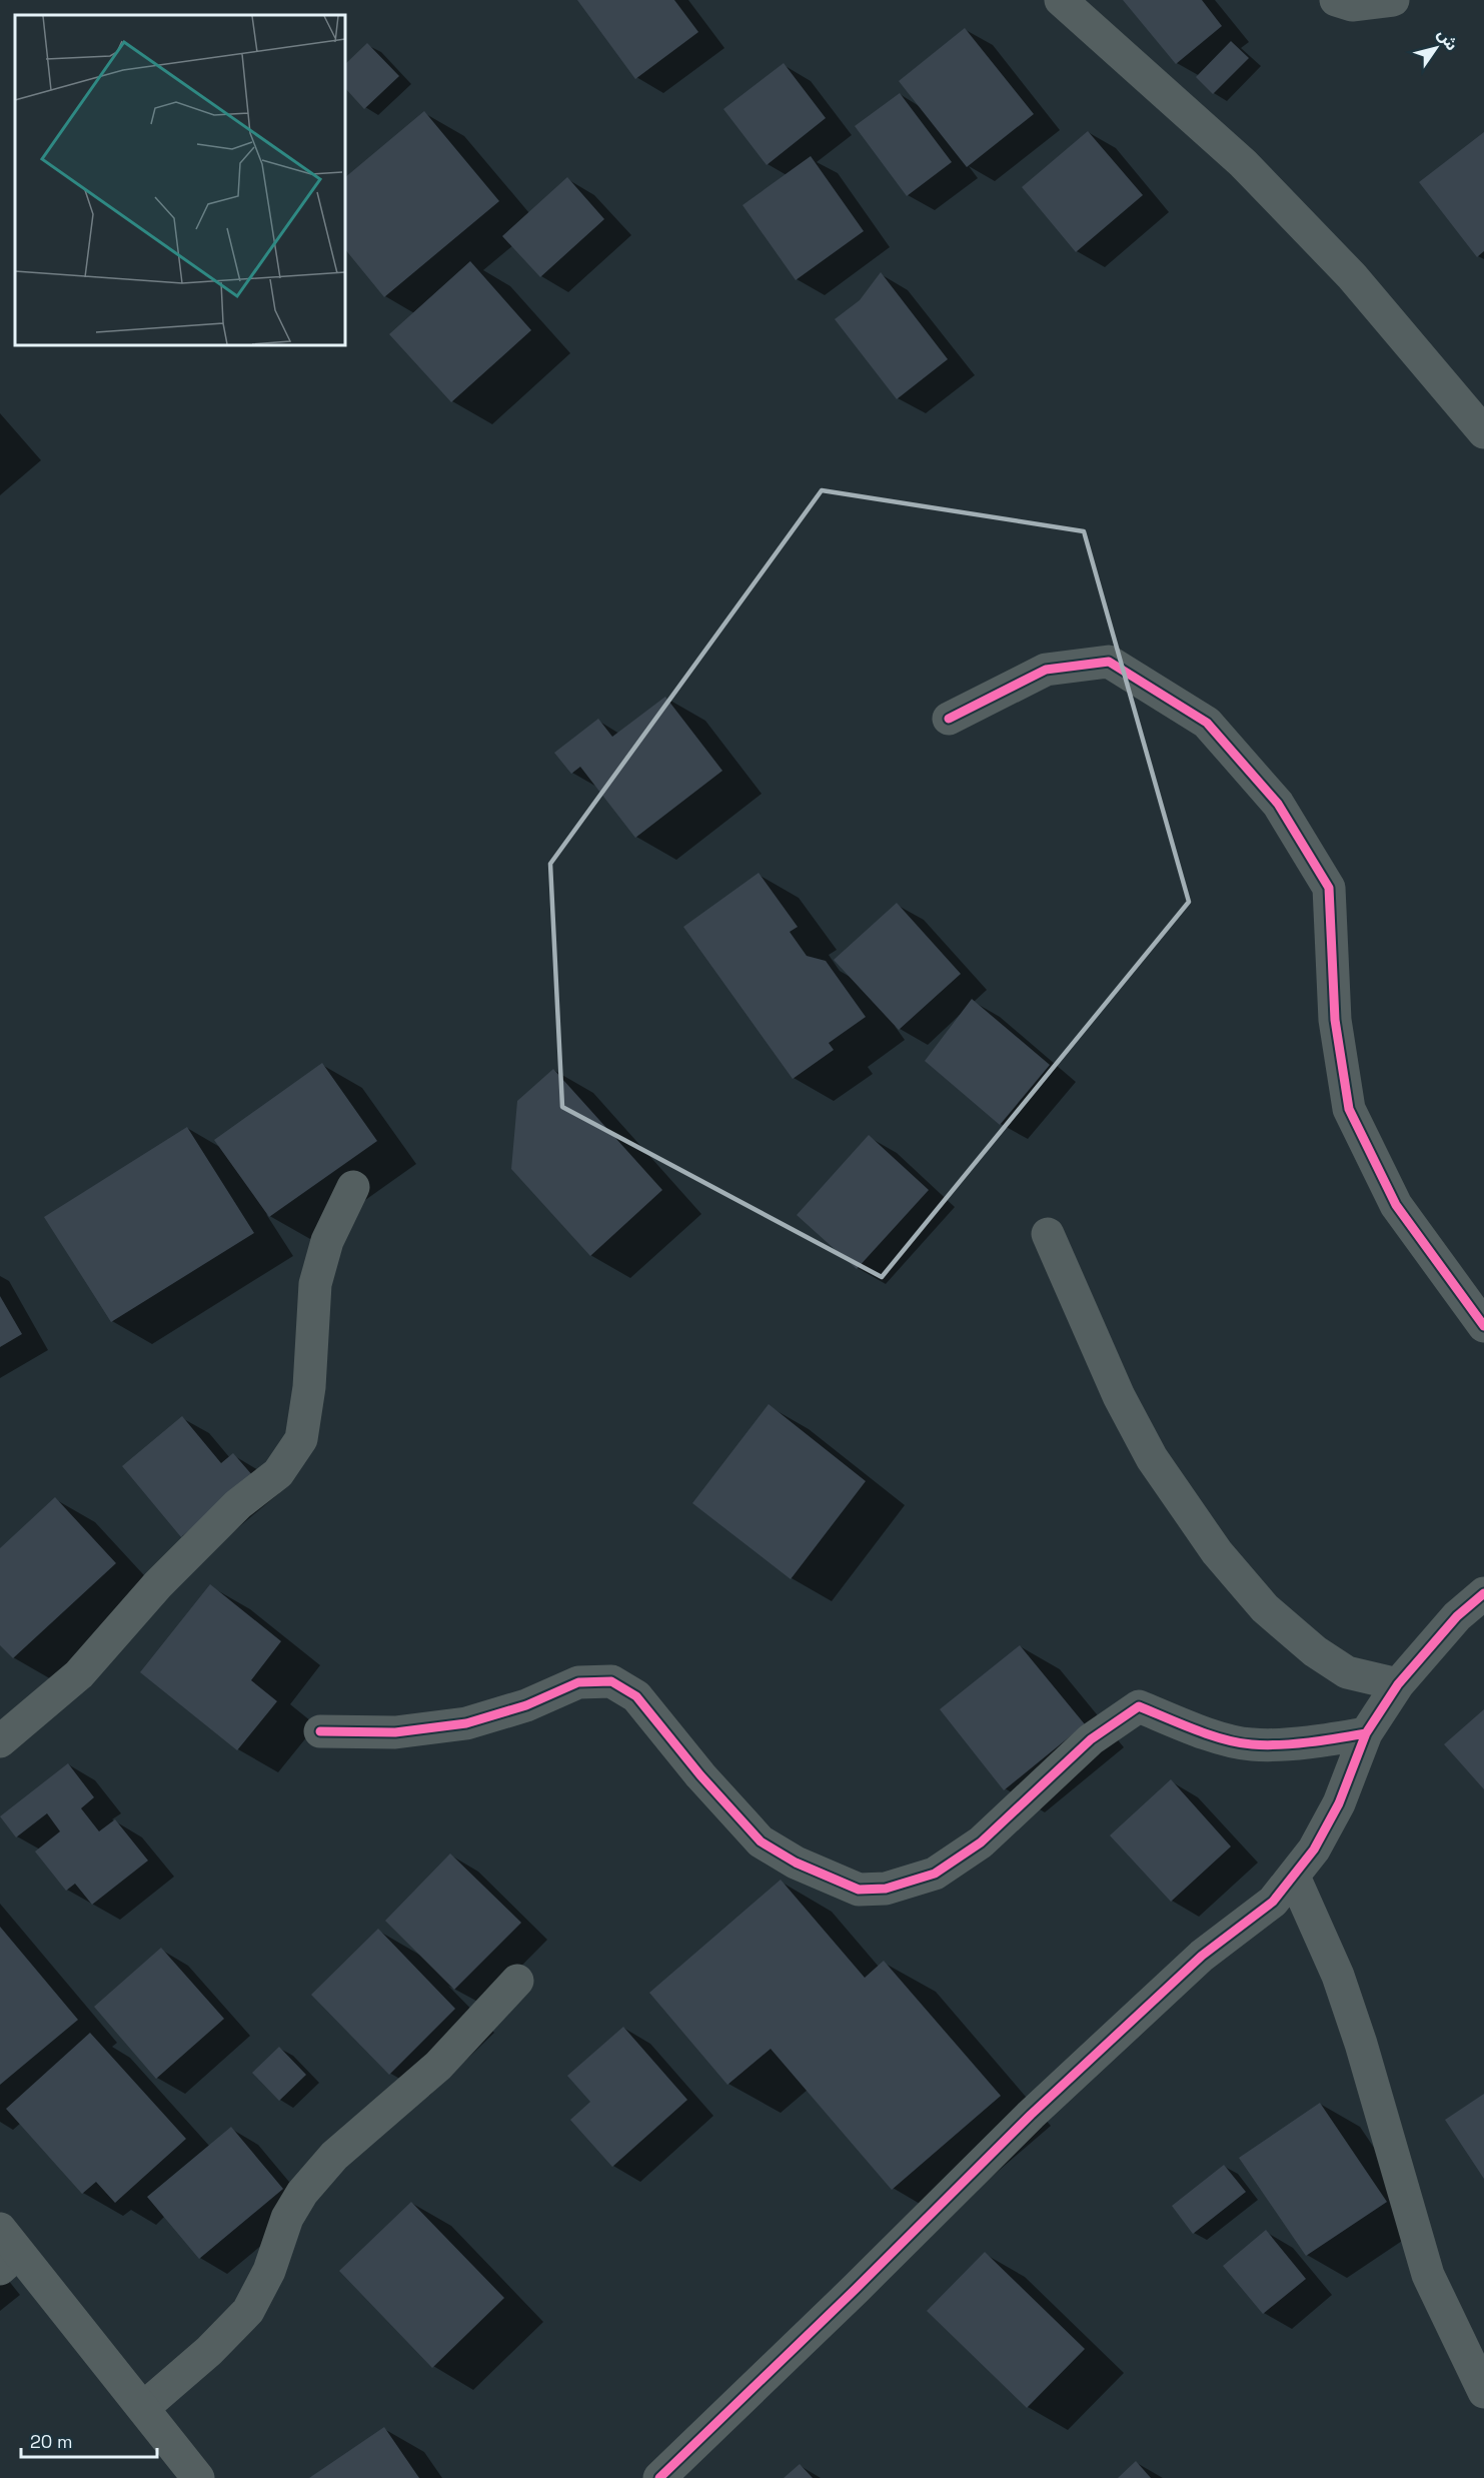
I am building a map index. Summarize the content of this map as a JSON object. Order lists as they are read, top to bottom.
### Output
{
  "scale_bar": "20 m",
  "north": "top right"
}
